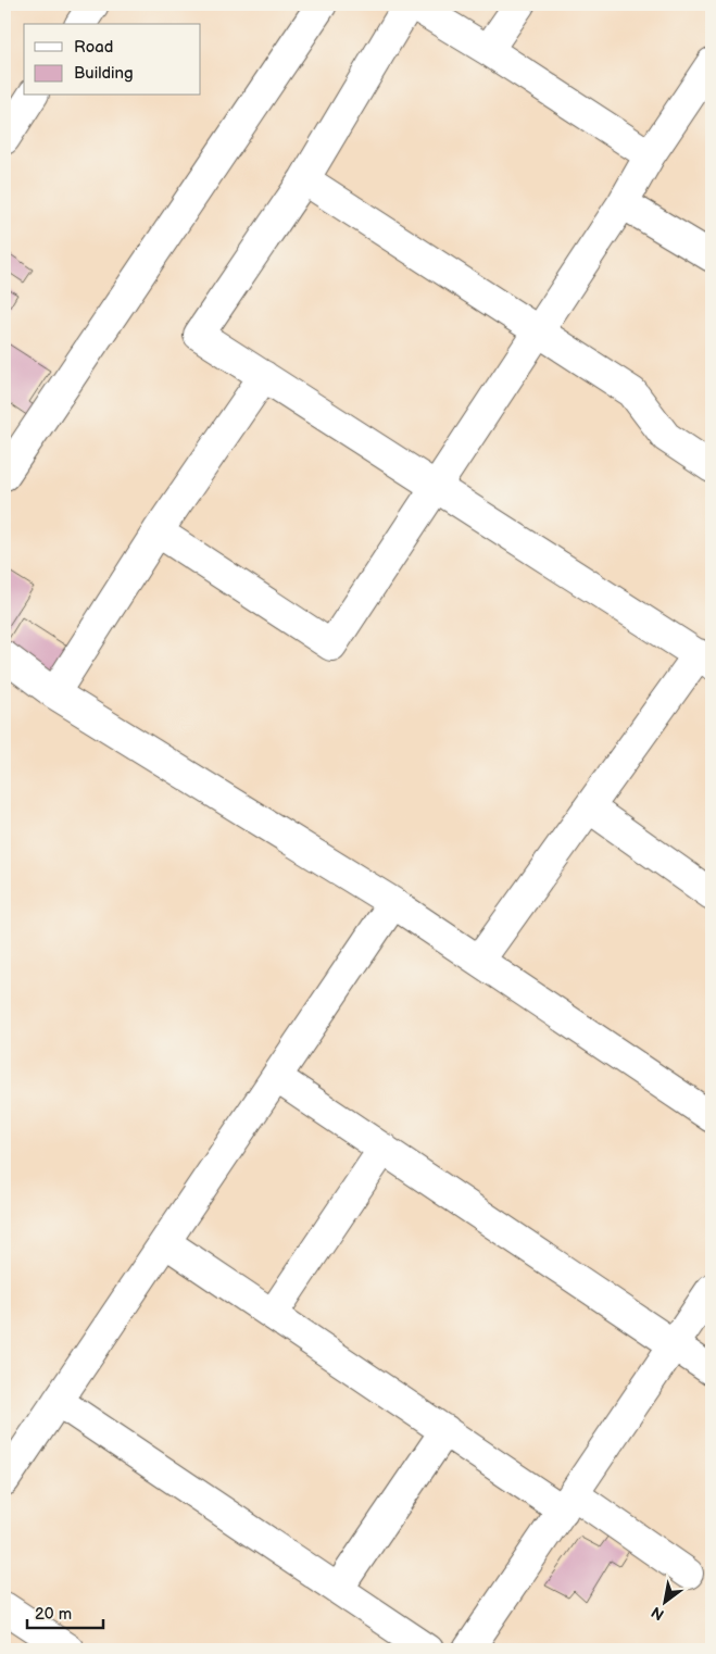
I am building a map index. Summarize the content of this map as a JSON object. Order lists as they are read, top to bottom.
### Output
{
  "legend": ["Road", "Building"],
  "scale_bar": "20 m",
  "north": "bottom left"
}
